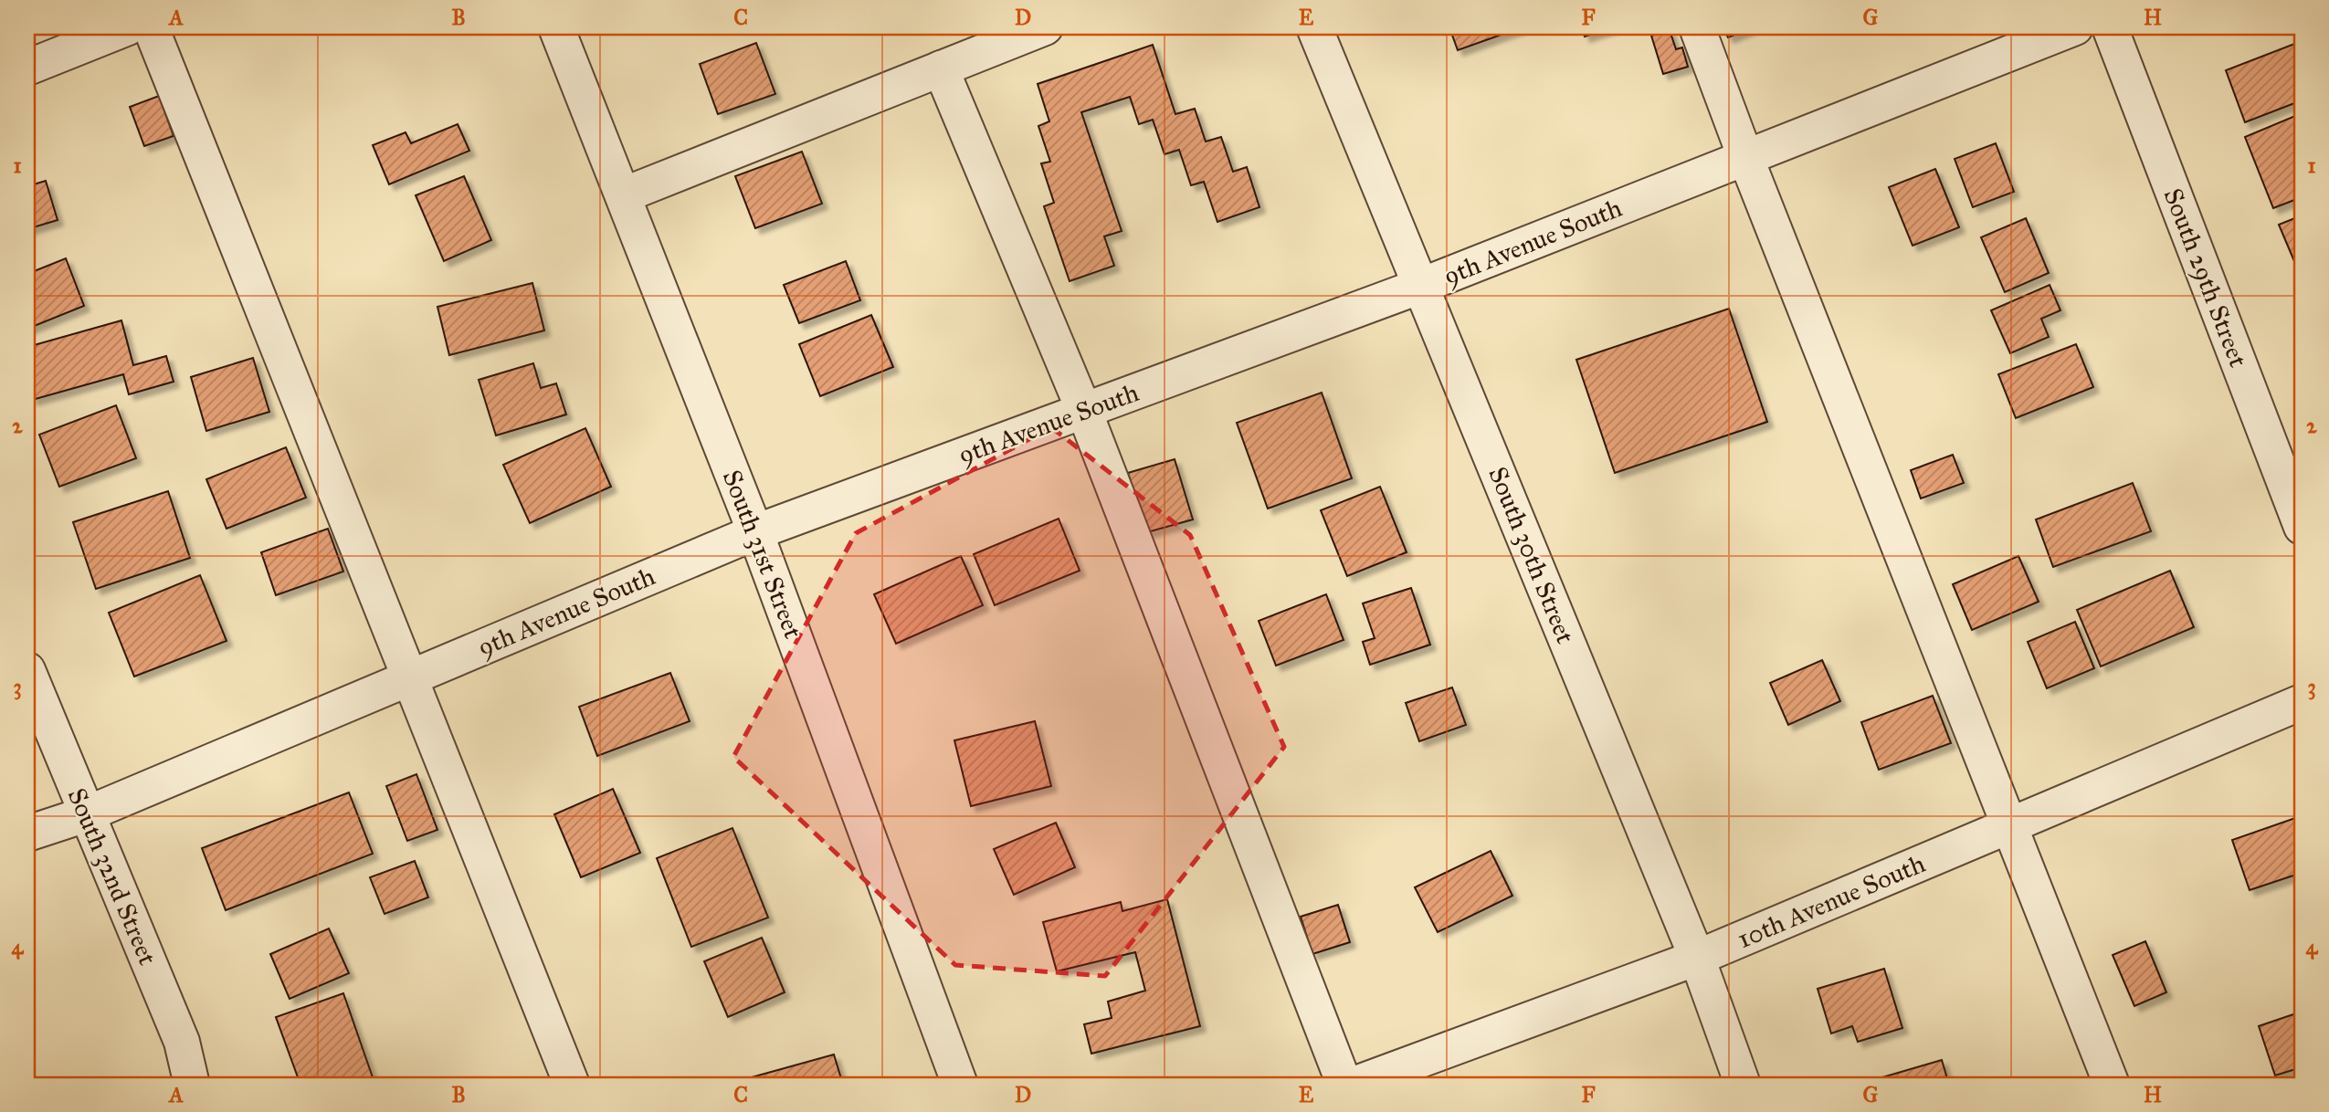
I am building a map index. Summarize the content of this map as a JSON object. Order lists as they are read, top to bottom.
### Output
{
  "streets": {
    "street": [
      "9th Avenue South",
      "South 29th Street",
      "South 31st Street",
      "South 30th Street",
      "South 32nd Street",
      "10th Avenue South"
    ]
  },
  "crossings": [
    ["9th Avenue South", "South 31st Street"],
    ["9th Avenue South", "South 30th Street"],
    ["9th Avenue South", "South 32nd Street"],
    ["South 30th Street", "10th Avenue South"]
  ],
  "grid": {
    "columns": [
      "A",
      "B",
      "C",
      "D",
      "E",
      "F",
      "G",
      "H"
    ],
    "rows": [
      "1",
      "2",
      "3",
      "4"
    ]
  }
}
